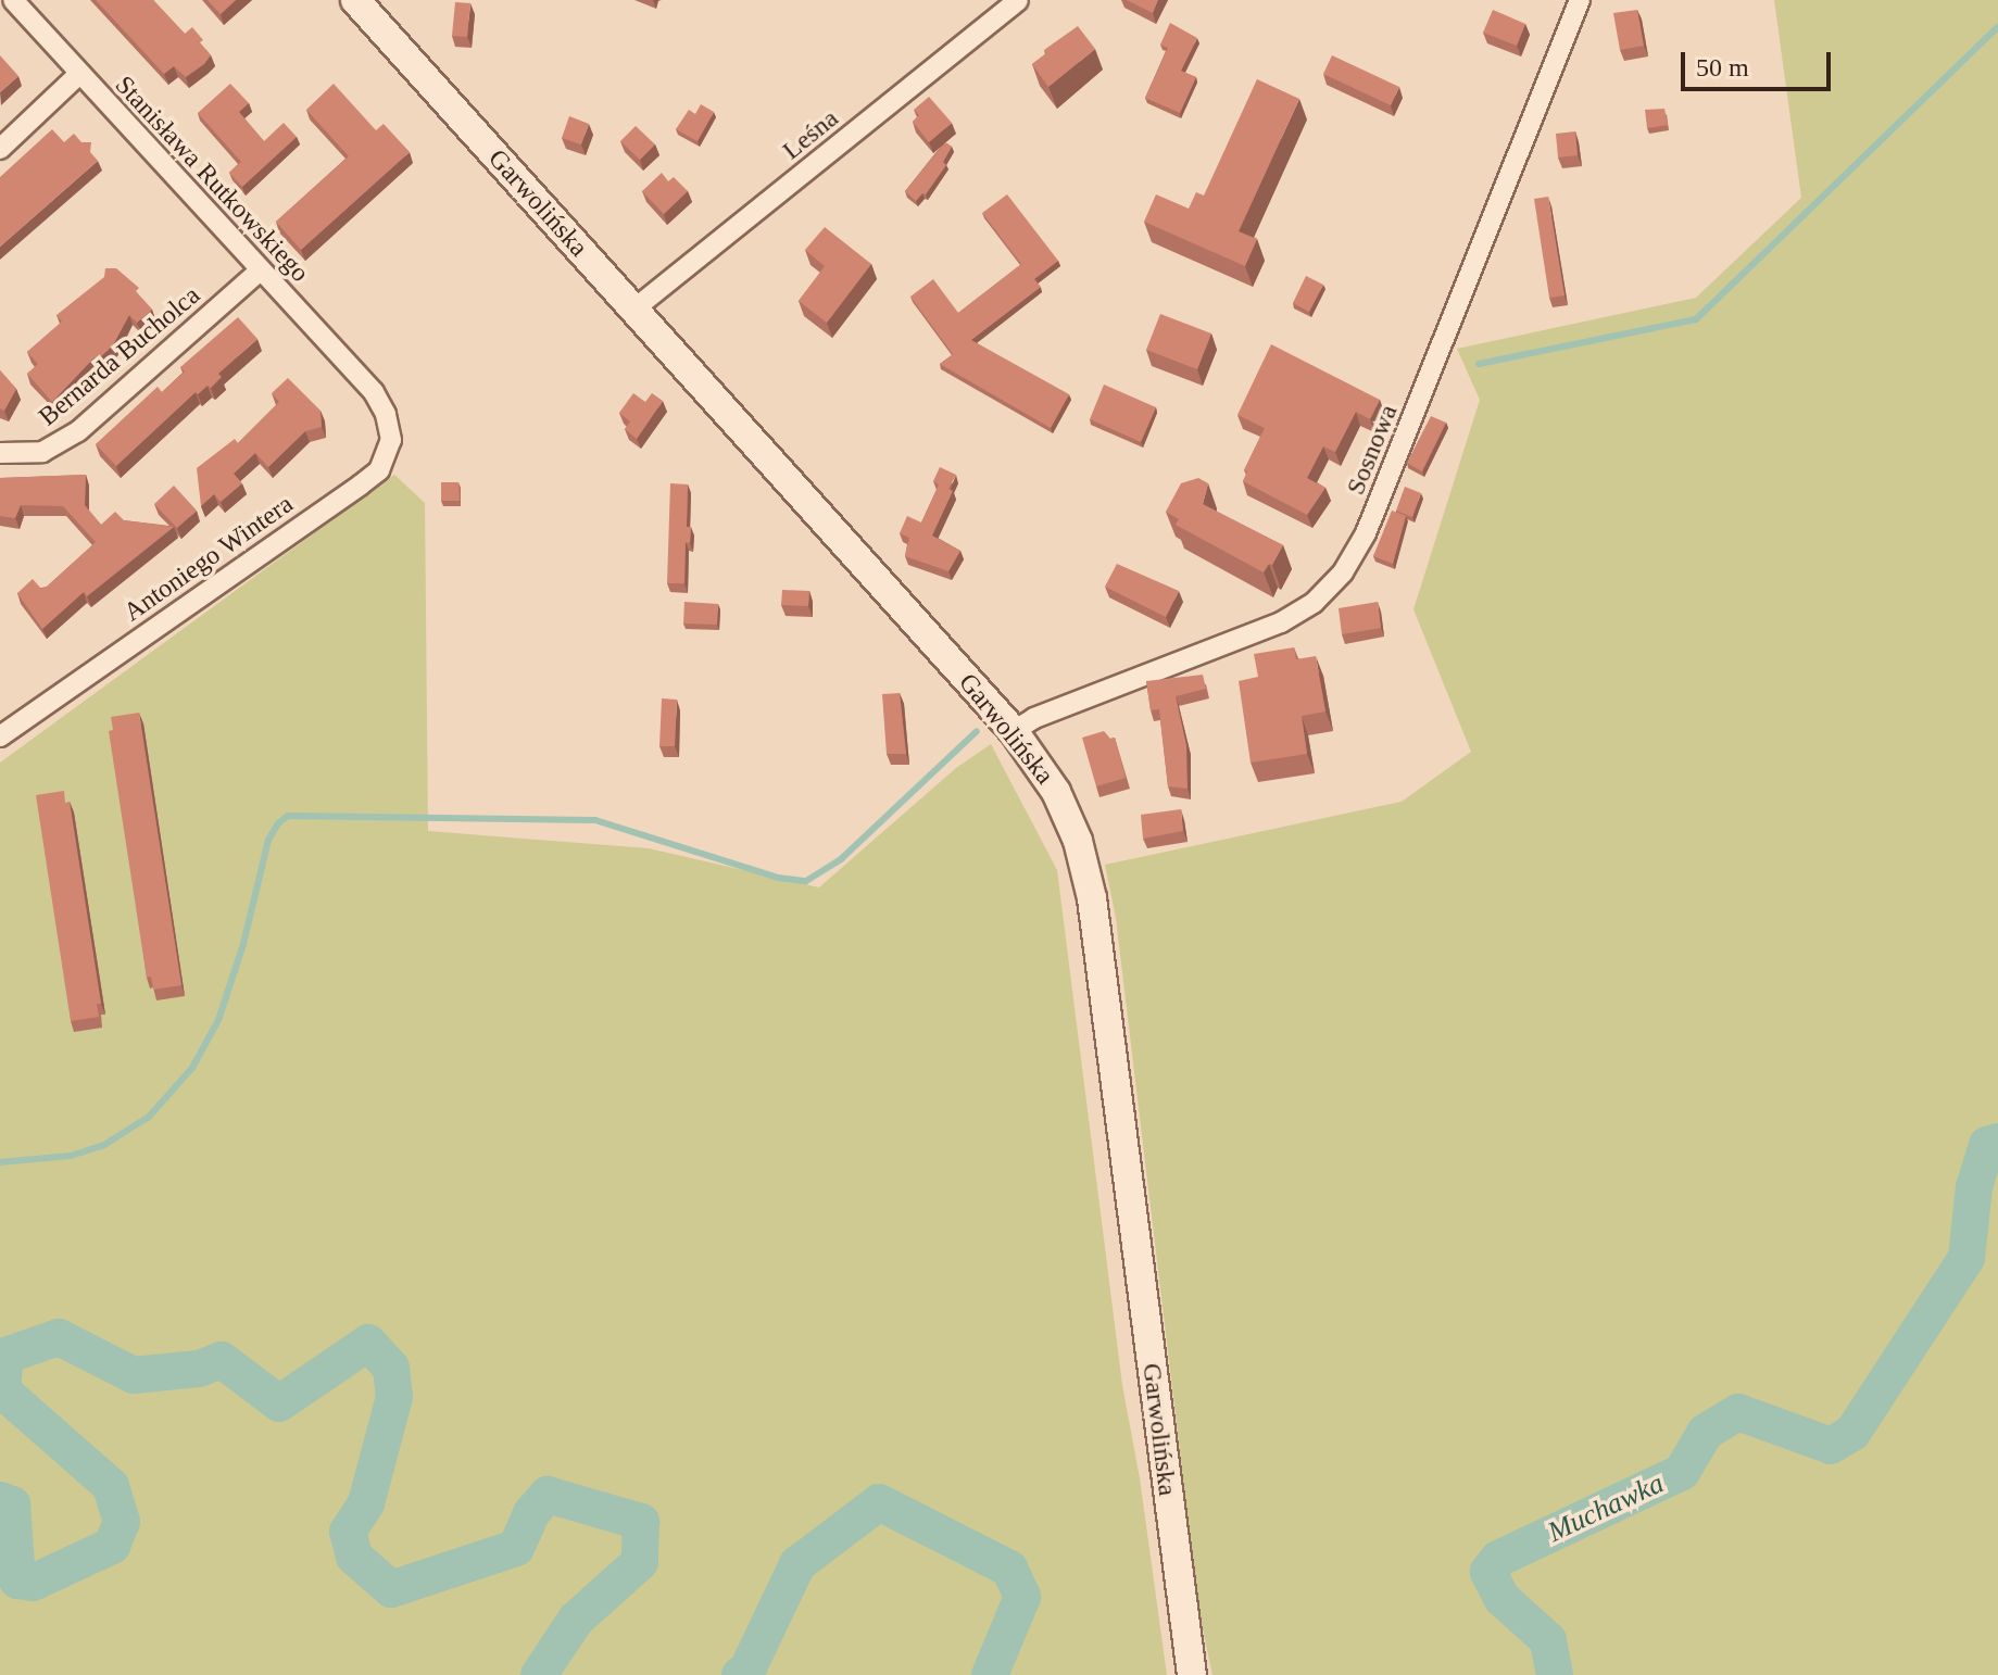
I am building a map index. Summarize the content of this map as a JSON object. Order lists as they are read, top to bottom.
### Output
{
  "streets": {
    "main road": ["Garwolińska"],
    "street": [
      "Leśna",
      "Stanisława Rutkowskiego",
      "Bernarda Bucholca",
      "Sosnowa",
      "Antoniego Wintera"
    ]
  },
  "crossings": [
    ["Leśna", "Garwolińska"],
    ["Stanisława Rutkowskiego", "Bernarda Bucholca"],
    ["Stanisława Rutkowskiego", "Antoniego Wintera"],
    ["Garwolińska", "Sosnowa"]
  ],
  "water": ["Muchawka"],
  "scale_bar": "50 m"
}
